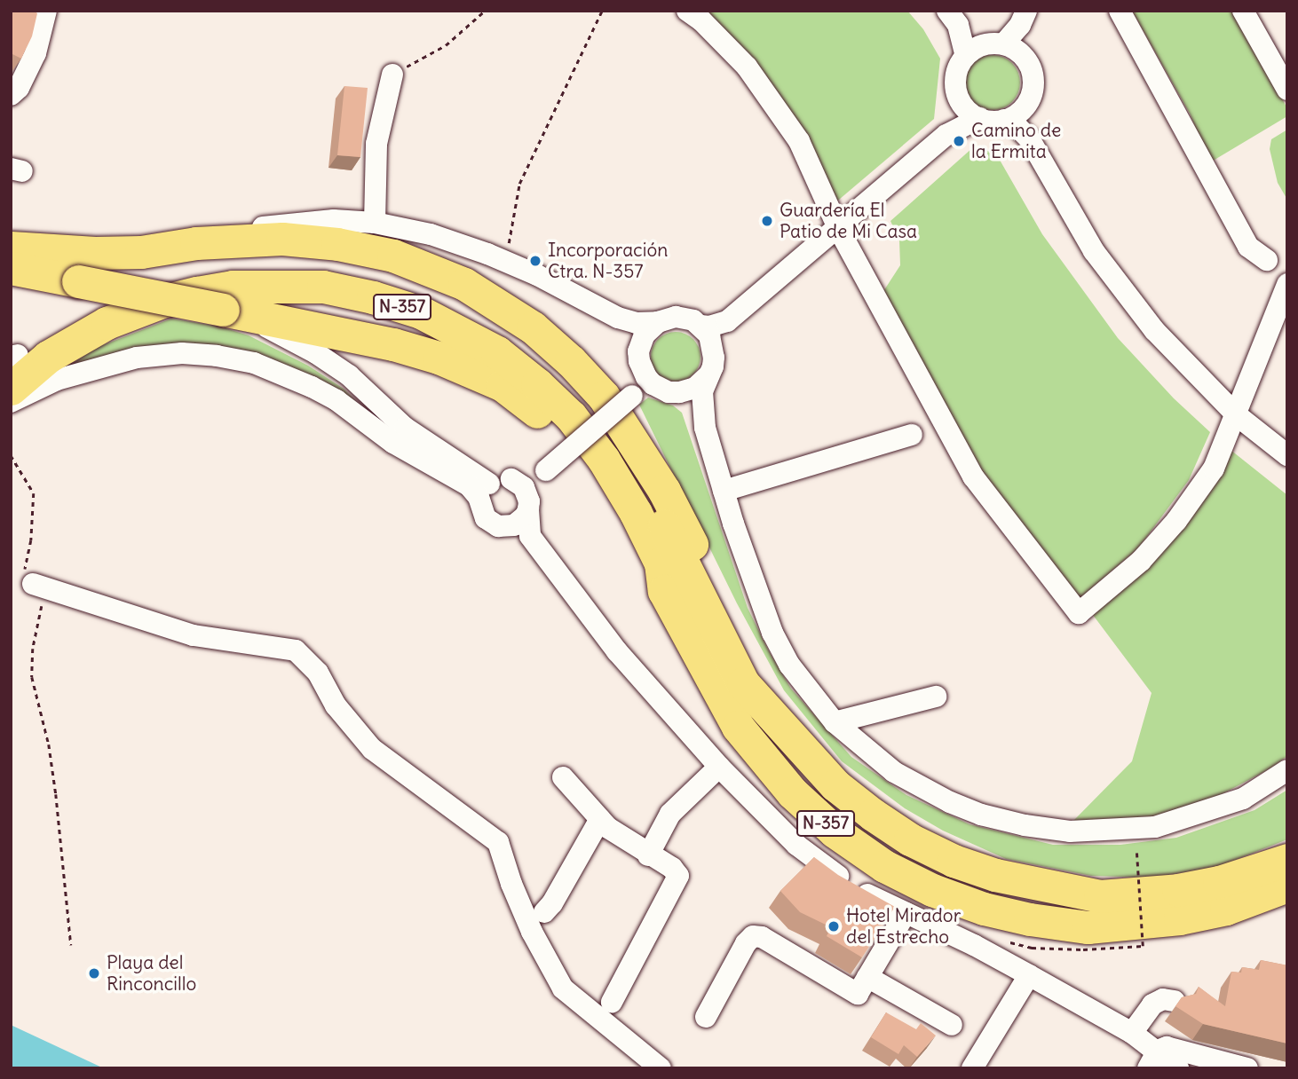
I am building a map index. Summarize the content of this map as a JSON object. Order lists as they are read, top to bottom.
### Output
{
  "streets": {
    "highway": ["N-357"]
  },
  "places": [
    "Camino de la Ermita",
    "Guardería El Patio de Mi Casa",
    "Incorporación Ctra. N-357",
    "Hotel Mirador del Estrecho",
    "Playa del Rinconcillo"
  ]
}
